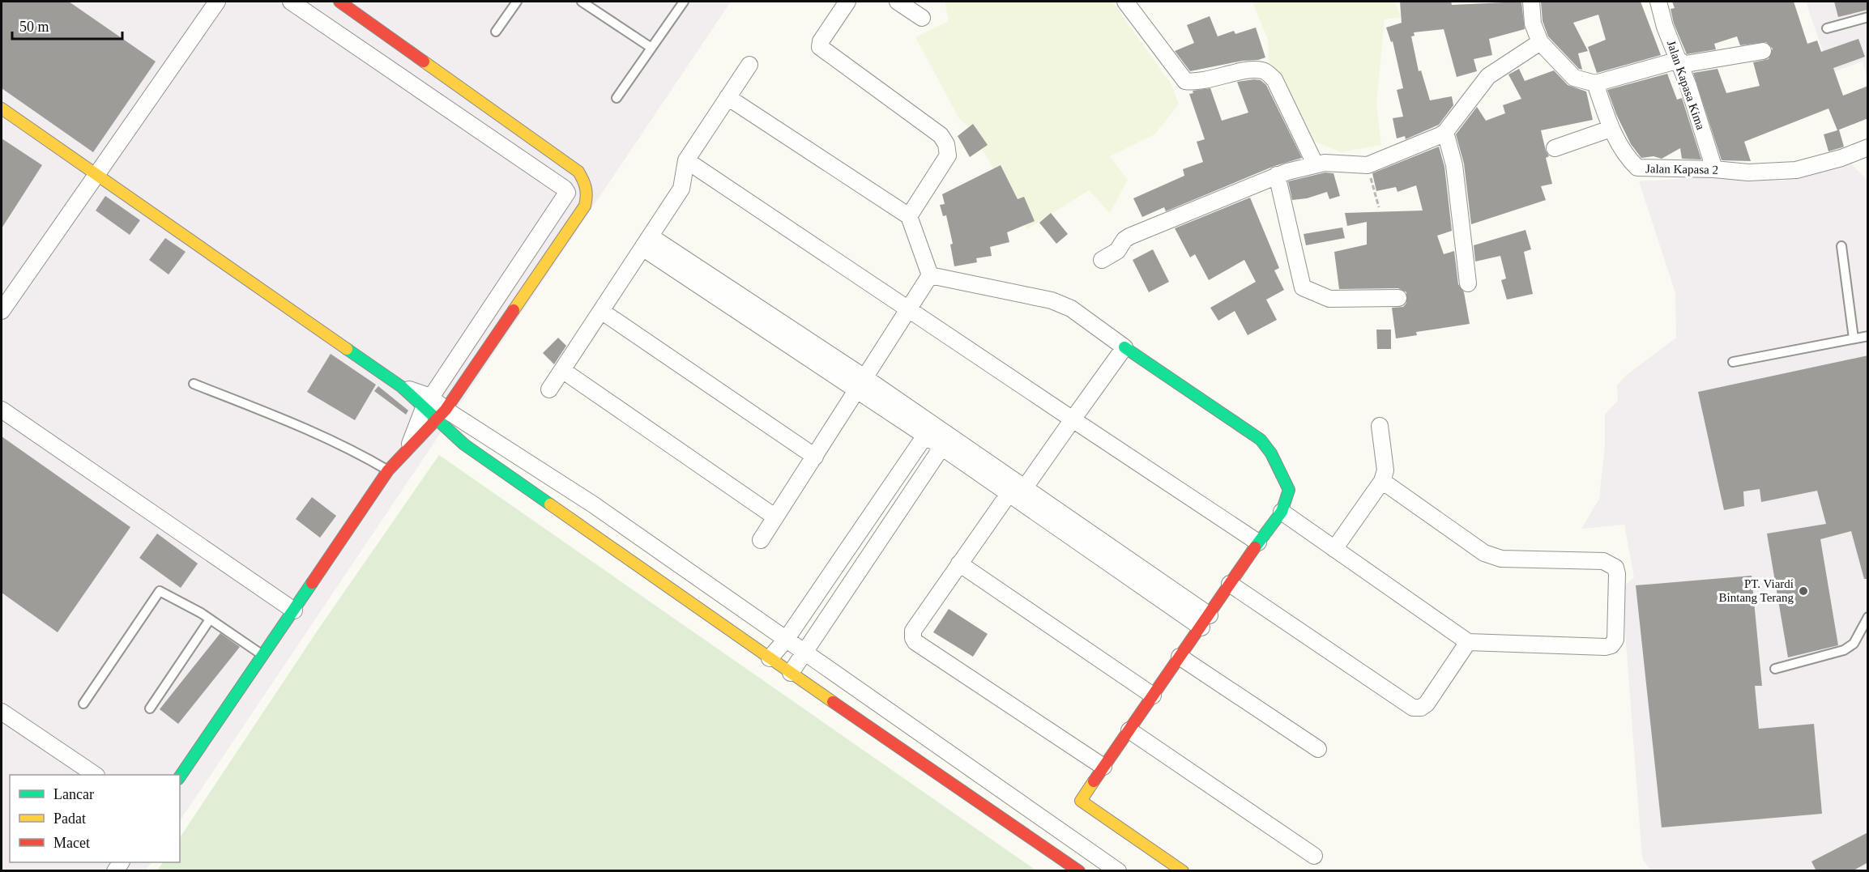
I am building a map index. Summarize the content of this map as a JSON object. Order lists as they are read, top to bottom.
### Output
{
  "streets": {
    "street": ["Jalan Kapasa Kima", "Jalan Kapasa 2"]
  },
  "crossings": [
    ["Jalan Kapasa Kima", "Jalan Kapasa 2"]
  ],
  "places": ["PT. Viardi Bintang Terang"],
  "legend": ["Lancar", "Padat", "Macet"],
  "scale_bar": "50 m"
}
